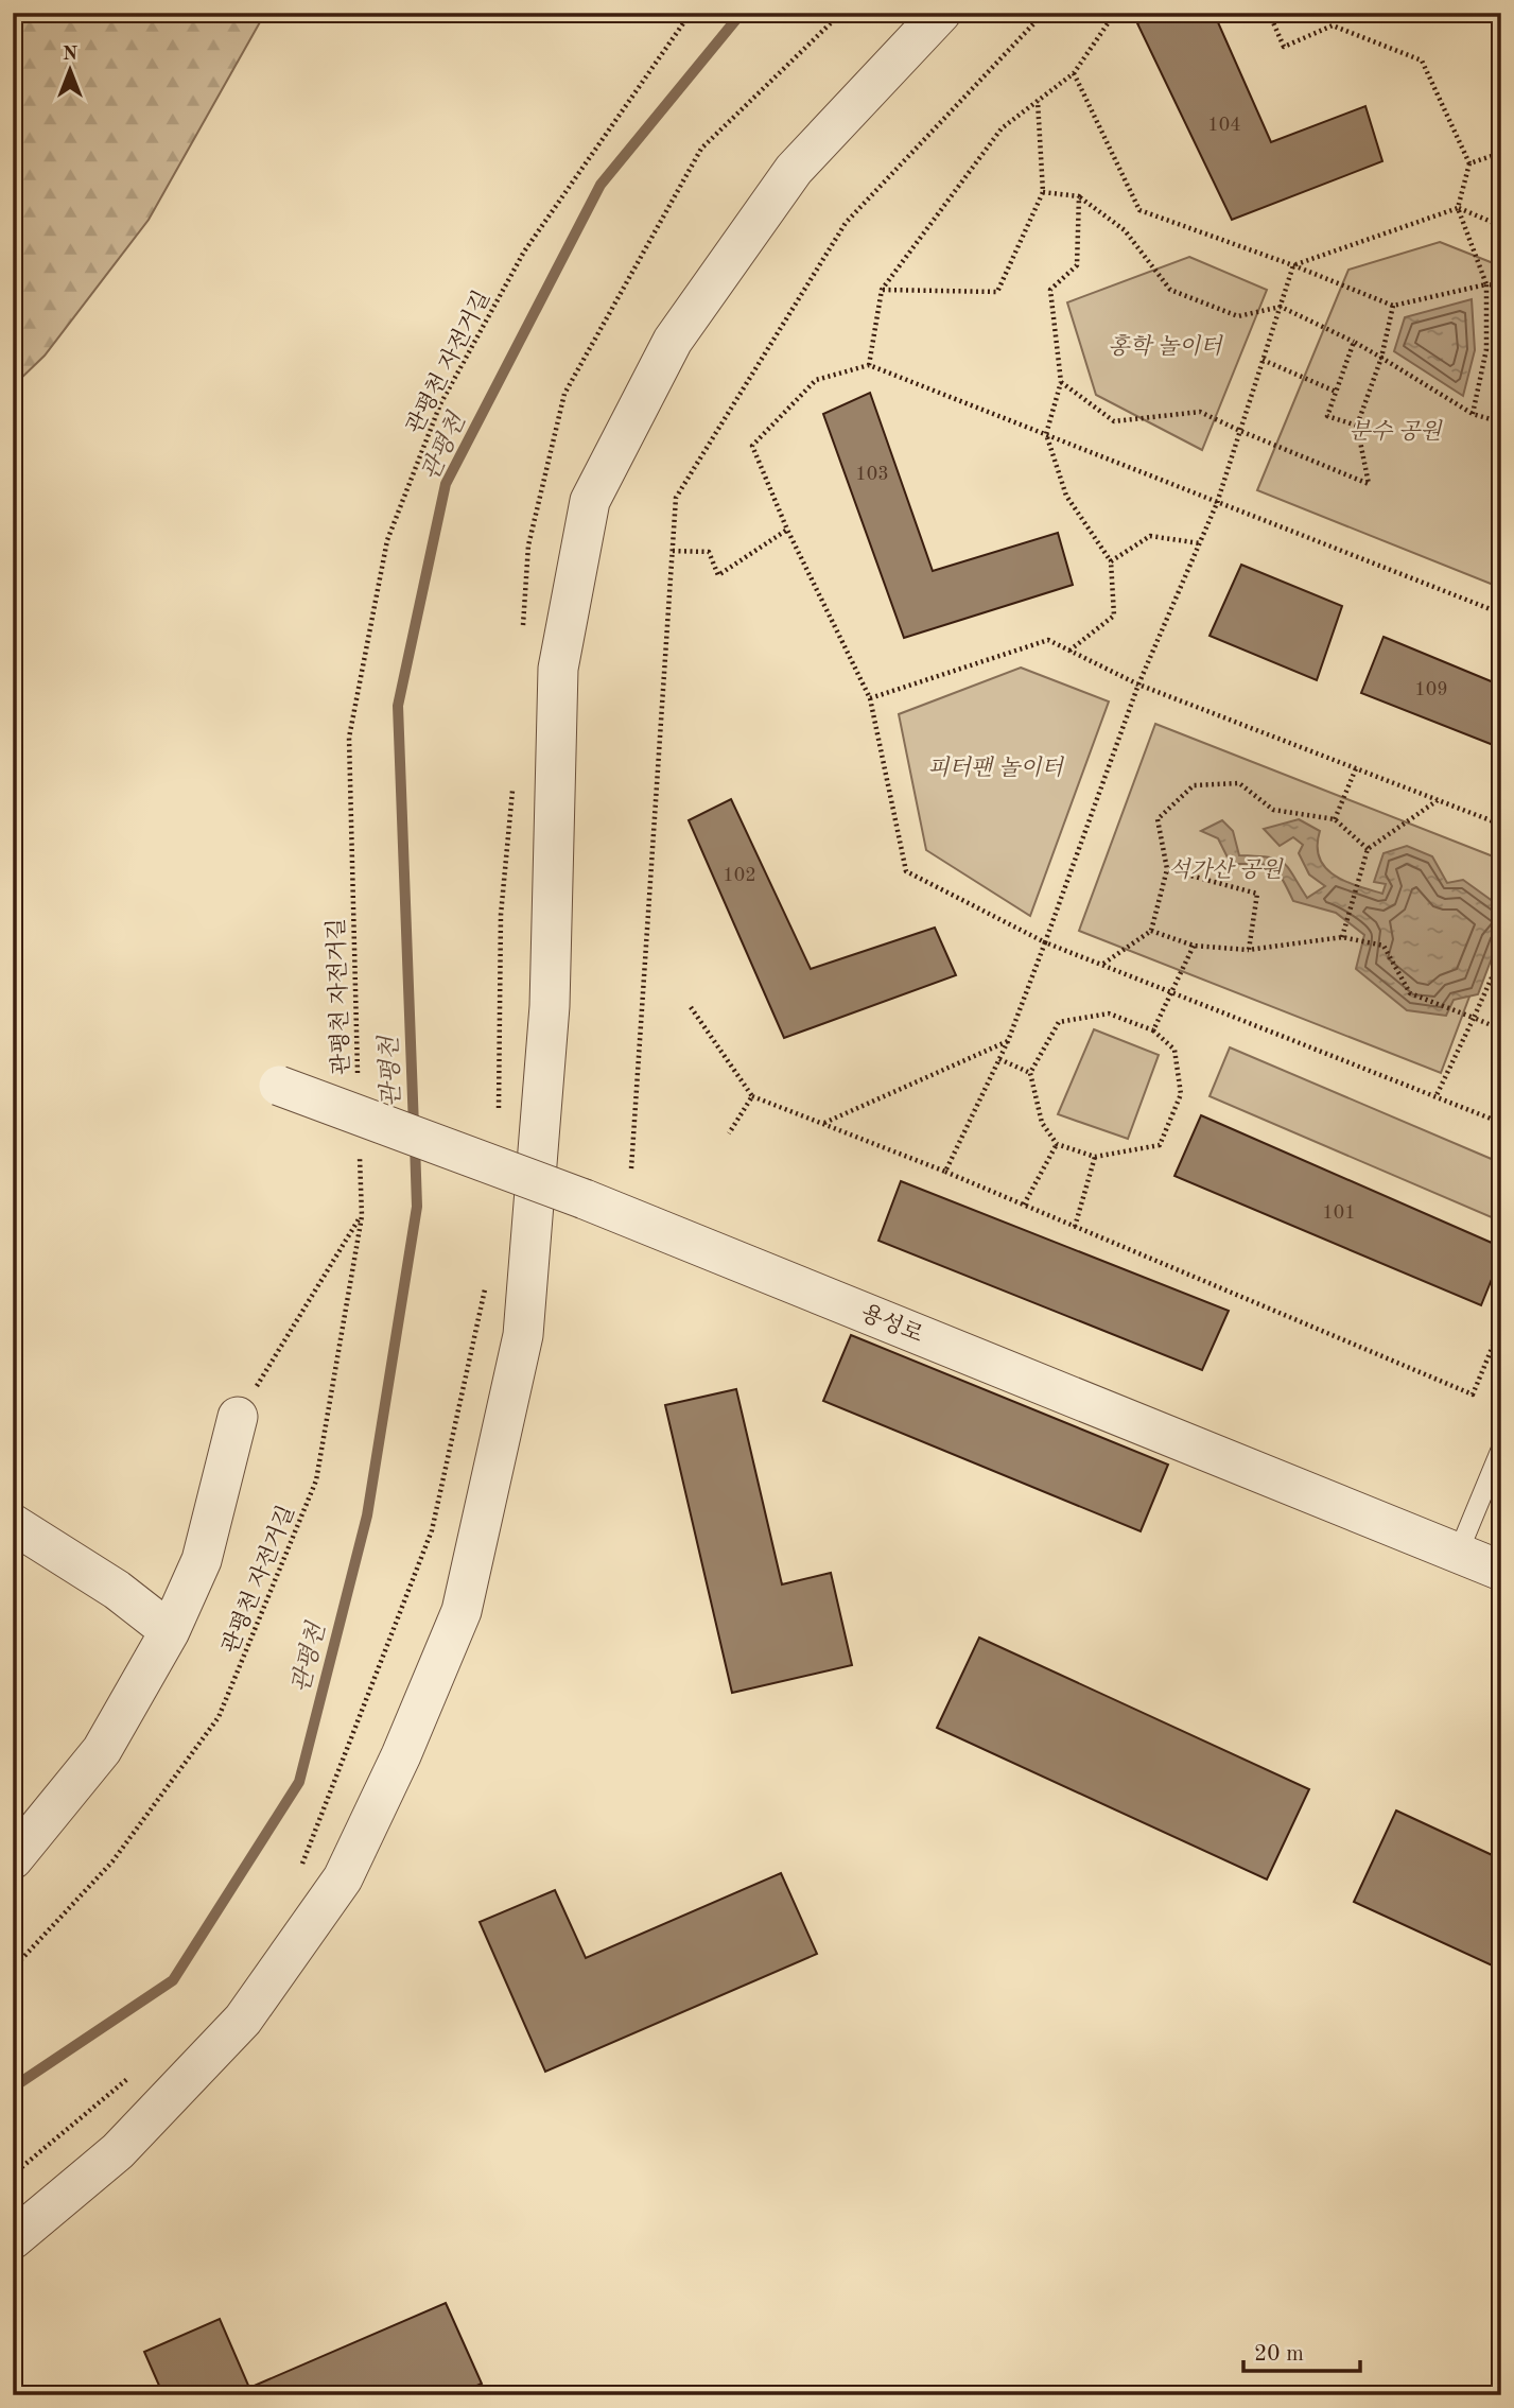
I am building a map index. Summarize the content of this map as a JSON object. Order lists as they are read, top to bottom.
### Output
{
  "streets": {
    "street": ["용성로"],
    "path": ["관평천 자전거길"]
  },
  "water": ["관평천"],
  "parks": [
    "홍학 놀이터",
    "분수 공원",
    "피터팬 놀이터",
    "석가산 공원"
  ],
  "house_numbers": [
    "104",
    "103",
    "109",
    "102",
    "101"
  ],
  "scale_bar": "20 m",
  "north": "top"
}
